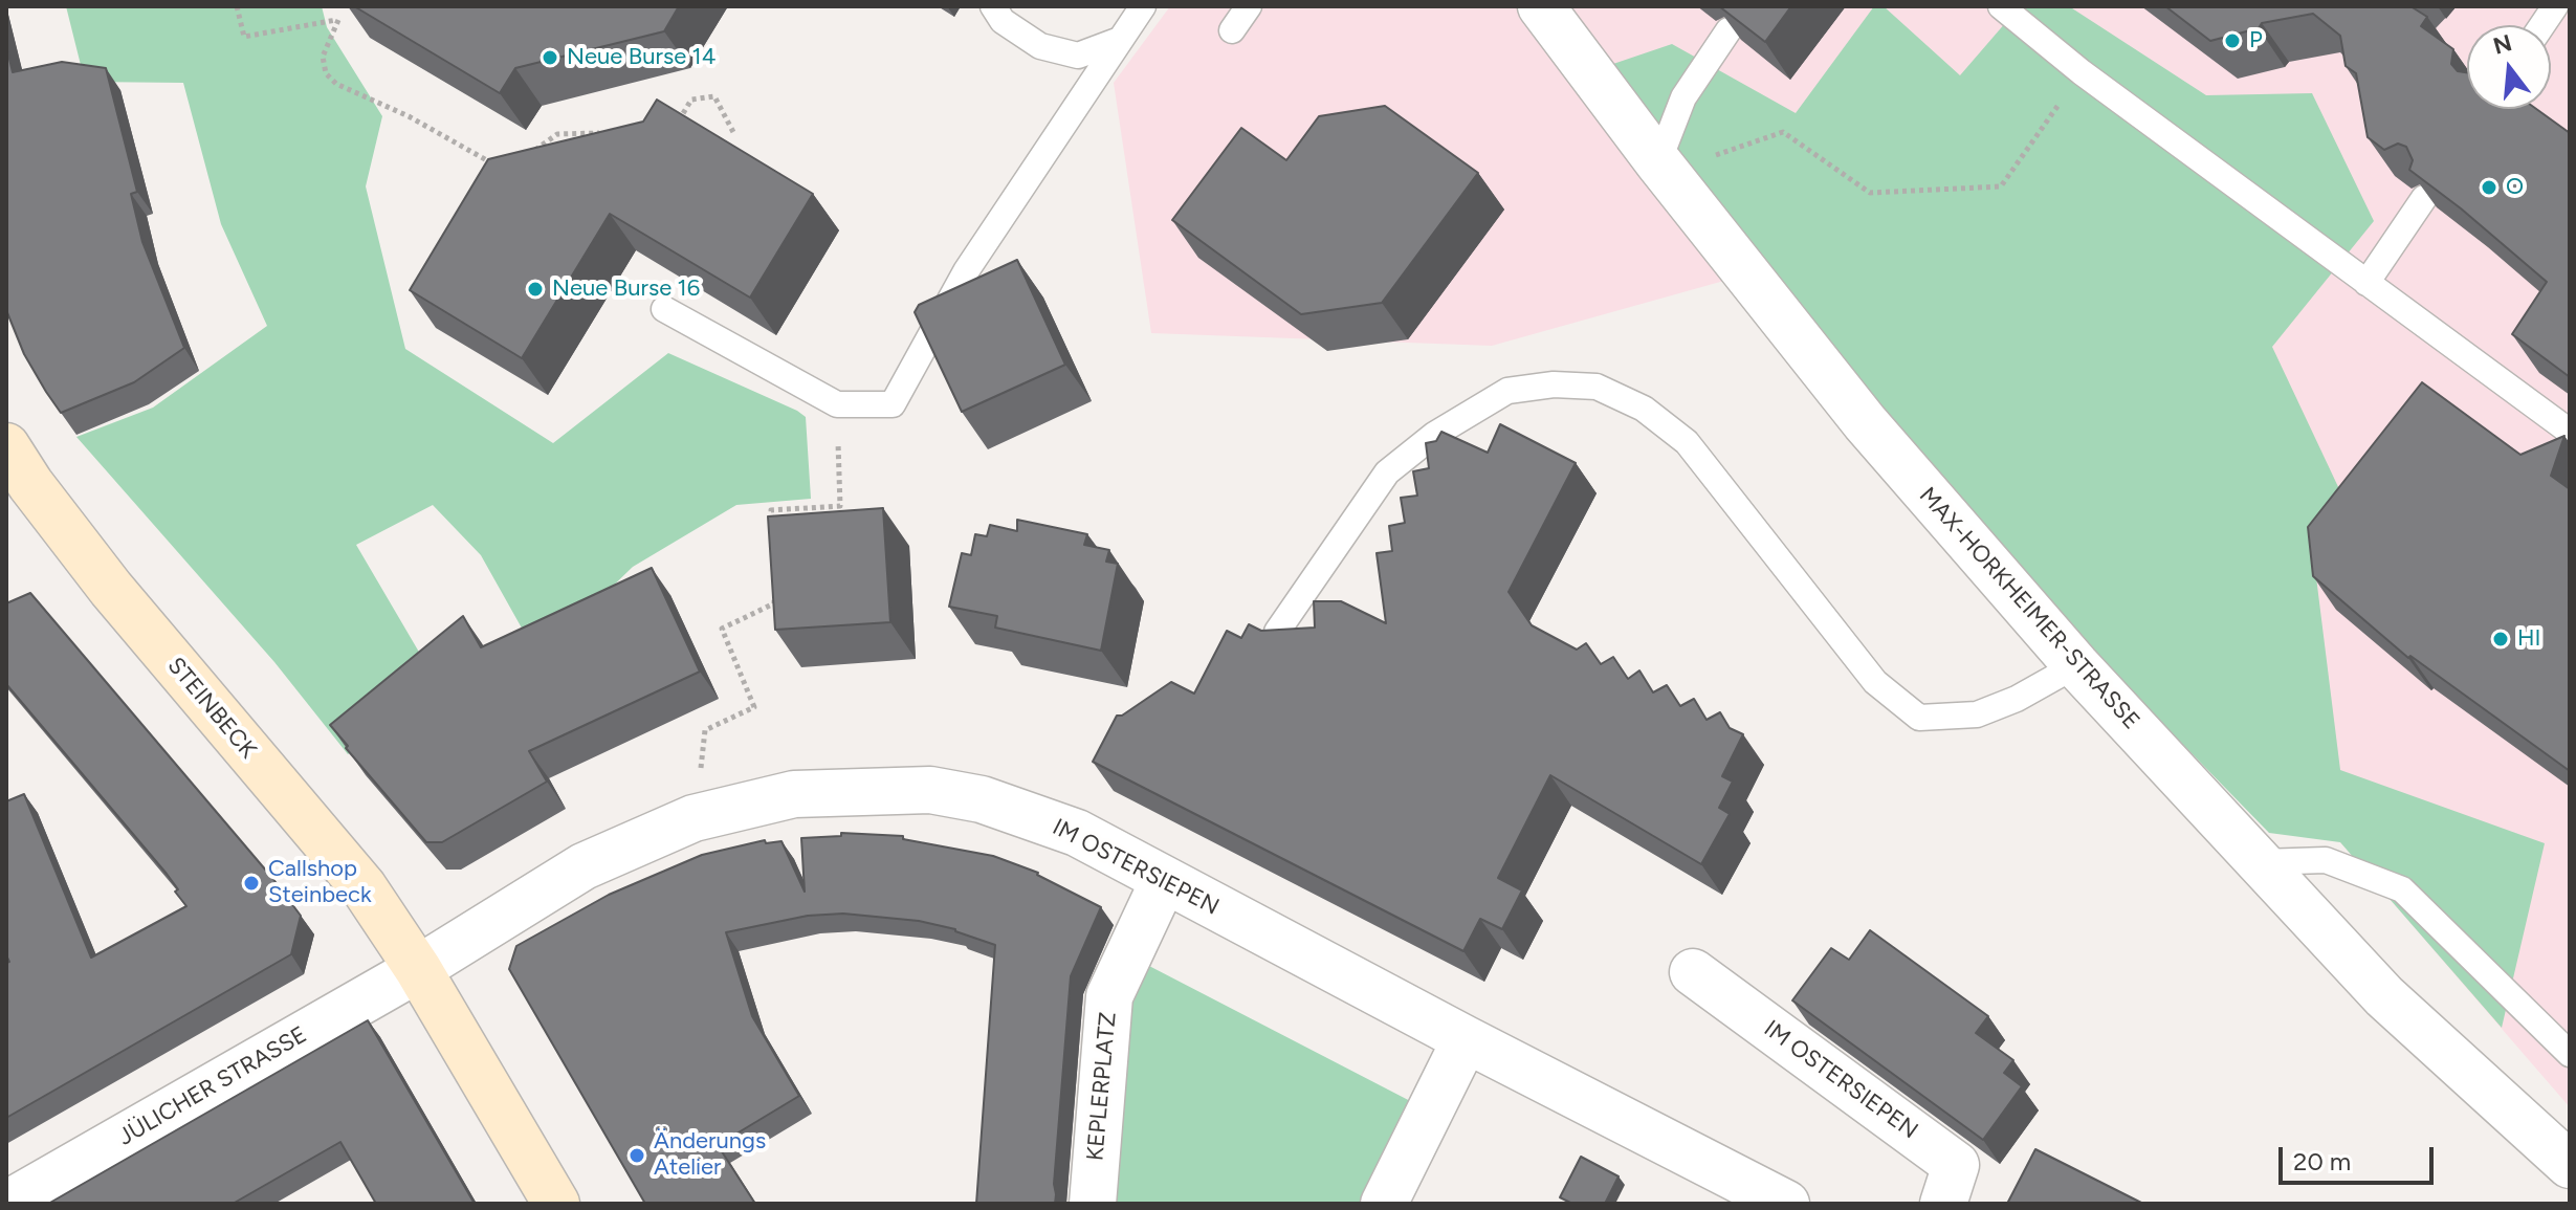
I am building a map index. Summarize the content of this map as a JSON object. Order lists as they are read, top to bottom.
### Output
{
  "streets": {
    "main road": ["STEINBECK"],
    "street": [
      "MAX-HORKHEIMER-STRASSE",
      "IM OSTERSIEPEN",
      "JÜLICHER STRASSE",
      "KEPLERPLATZ"
    ]
  },
  "crossings": [
    ["STEINBECK", "IM OSTERSIEPEN"],
    ["STEINBECK", "JÜLICHER STRASSE"],
    ["IM OSTERSIEPEN", "JÜLICHER STRASSE"],
    ["IM OSTERSIEPEN", "KEPLERPLATZ"]
  ],
  "places": [
    "P",
    "Neue Burse 14",
    "O",
    "Neue Burse 16",
    "HI",
    "Callshop Steinbeck",
    "Änderungs Atelier"
  ],
  "scale_bar": "20 m",
  "north": "top"
}
